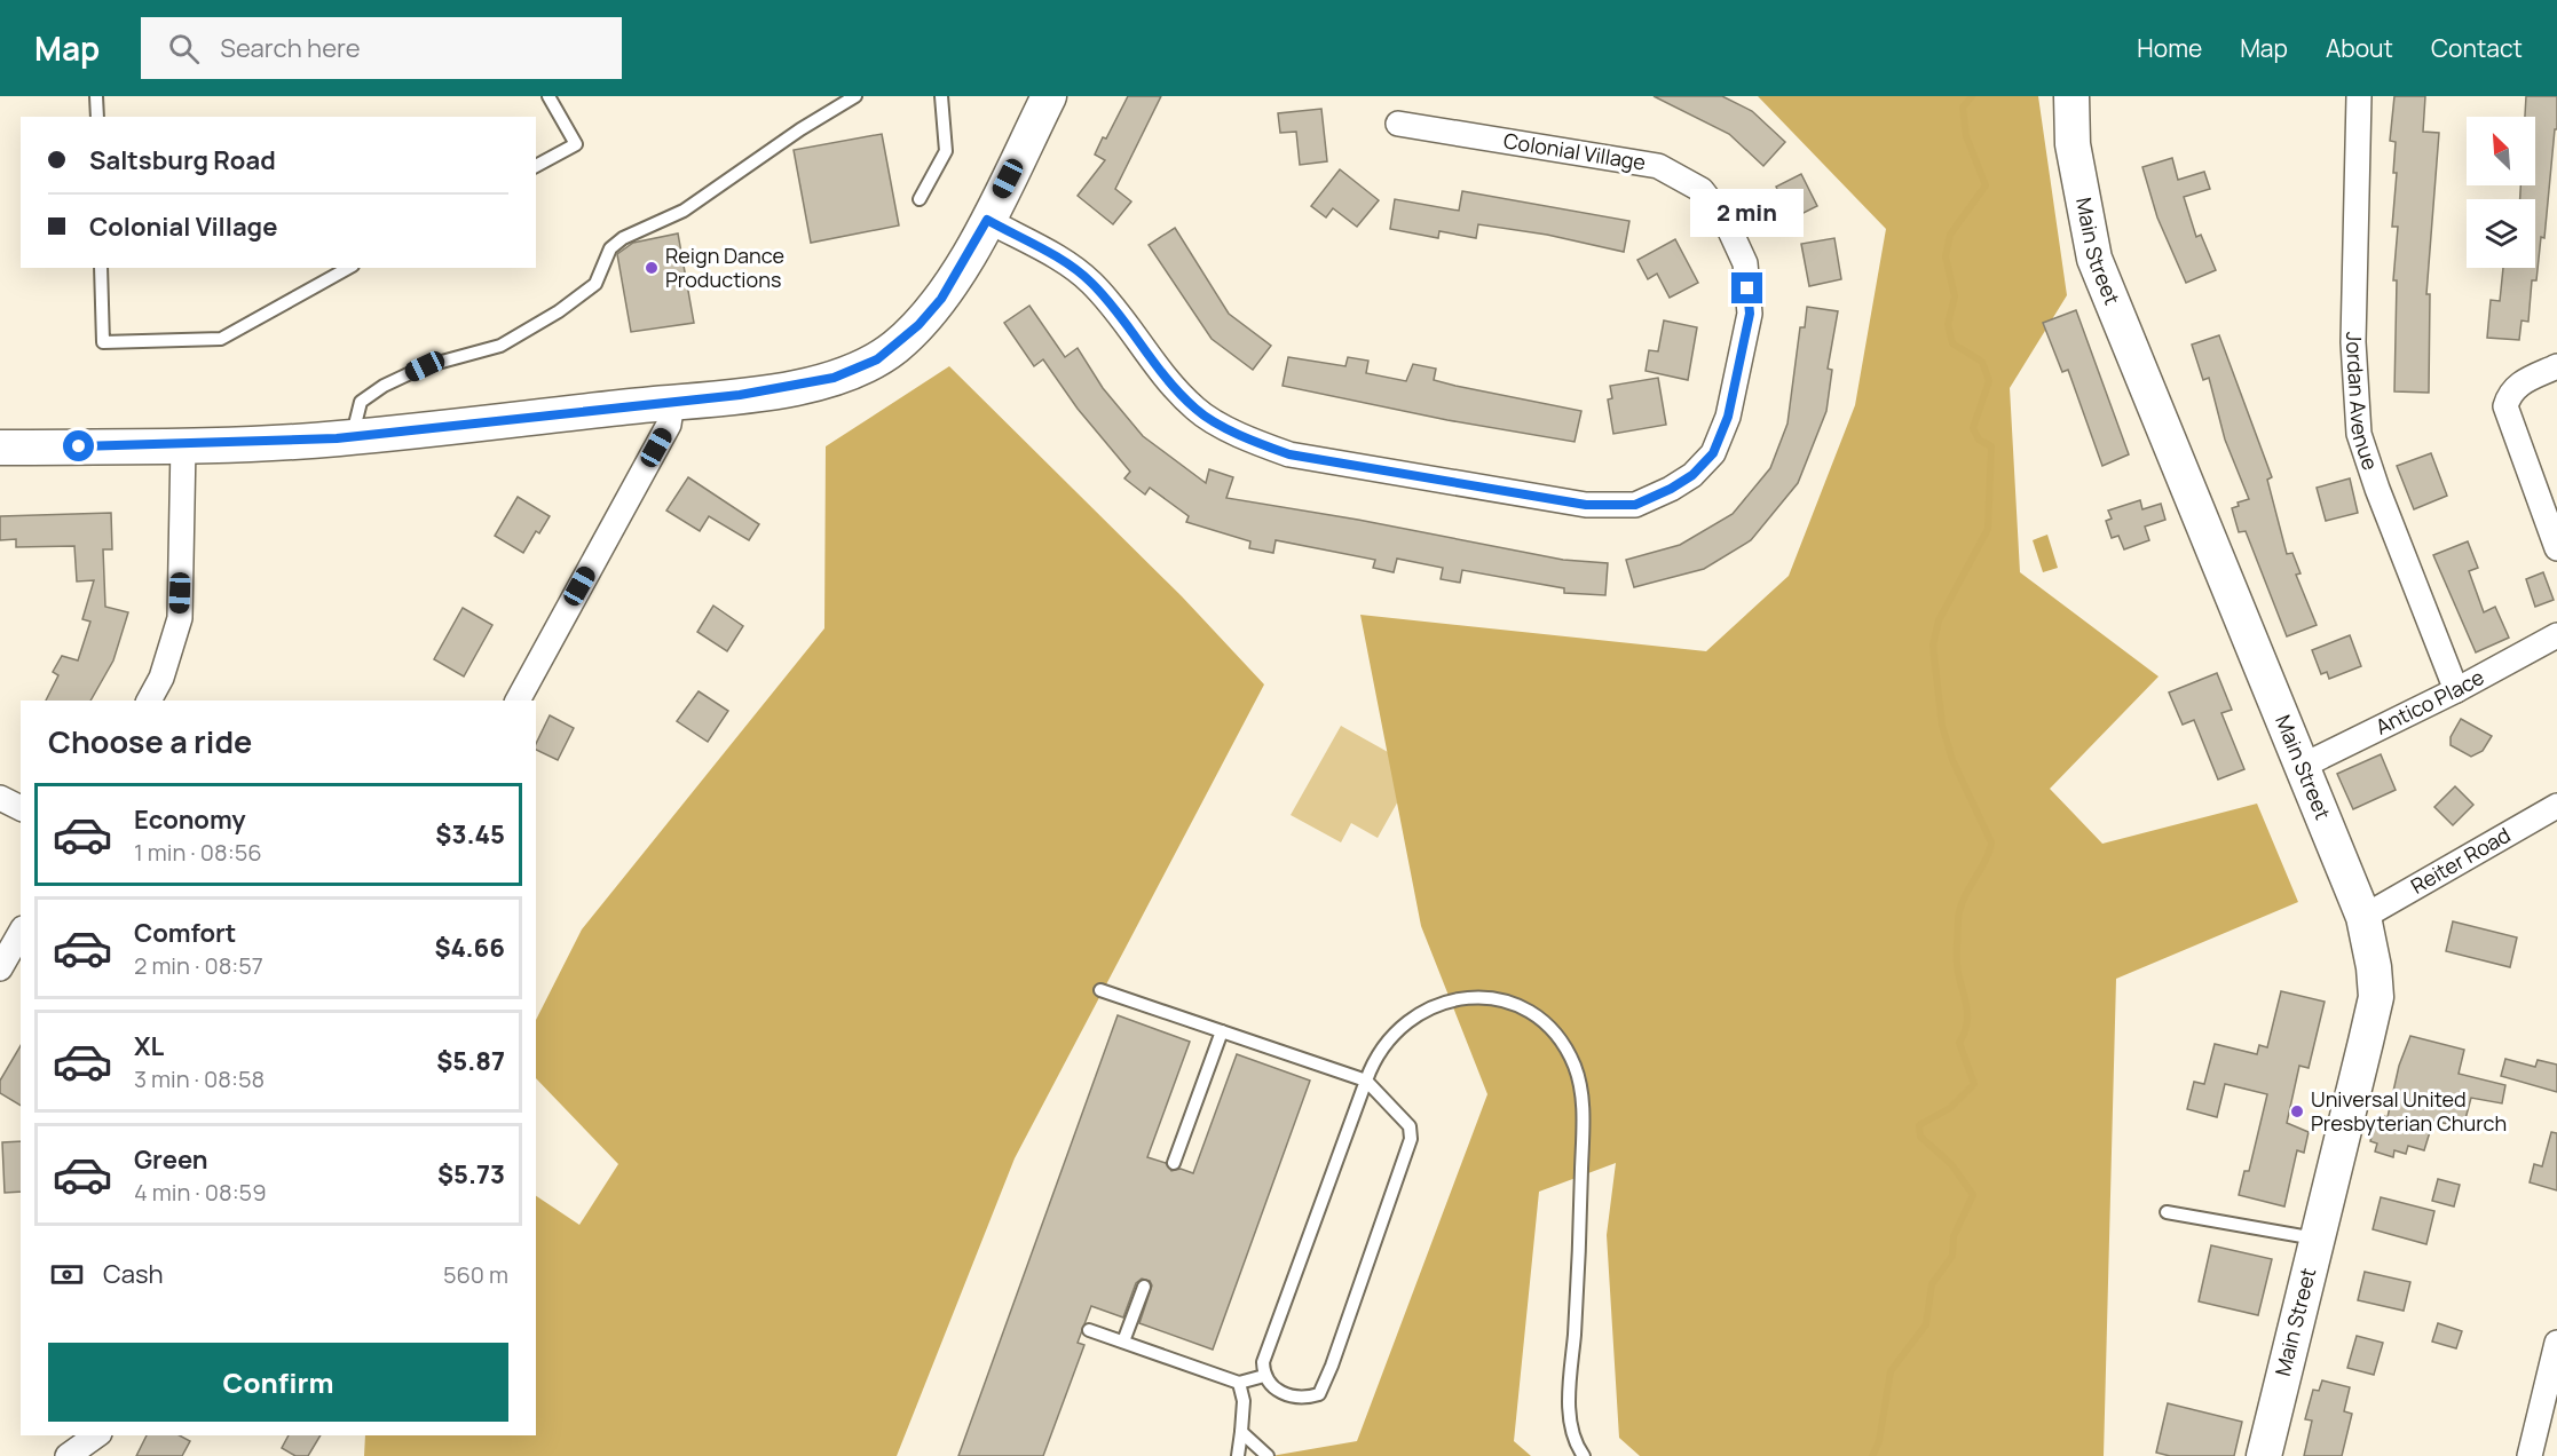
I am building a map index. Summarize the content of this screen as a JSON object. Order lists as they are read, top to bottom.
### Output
{
  "streets": {
    "street": [
      "Colonial Village",
      "Main Street",
      "Jordan Avenue",
      "Antico Place",
      "Reiter Road"
    ]
  },
  "crossings": [
    ["Main Street", "Antico Place"],
    ["Main Street", "Reiter Road"],
    ["Jordan Avenue", "Antico Place"]
  ],
  "places": ["Reign Dance Productions", "Universal United Presbyterian Church"],
  "north": "top left",
  "page": {
    "header": "Map",
    "search": "Search here",
    "nav": [
      "Home",
      "Map",
      "About",
      "Contact"
    ],
    "banner": ["Saltsburg Road", "Colonial Village"],
    "bubble": "2 min",
    "heading": "Choose a ride",
    "list": [
      {
        "name": "Economy",
        "note": "1 min · 08:56",
        "value": "$3.45"
      },
      {
        "name": "Comfort",
        "note": "2 min · 08:57",
        "value": "$4.66"
      },
      {
        "name": "XL",
        "note": "3 min · 08:58",
        "value": "$5.87"
      },
      {
        "name": "Green",
        "note": "4 min · 08:59",
        "value": "$5.73"
      }
    ],
    "pay": ["Cash", "560 m"],
    "buttons": "Confirm"
  }
}
